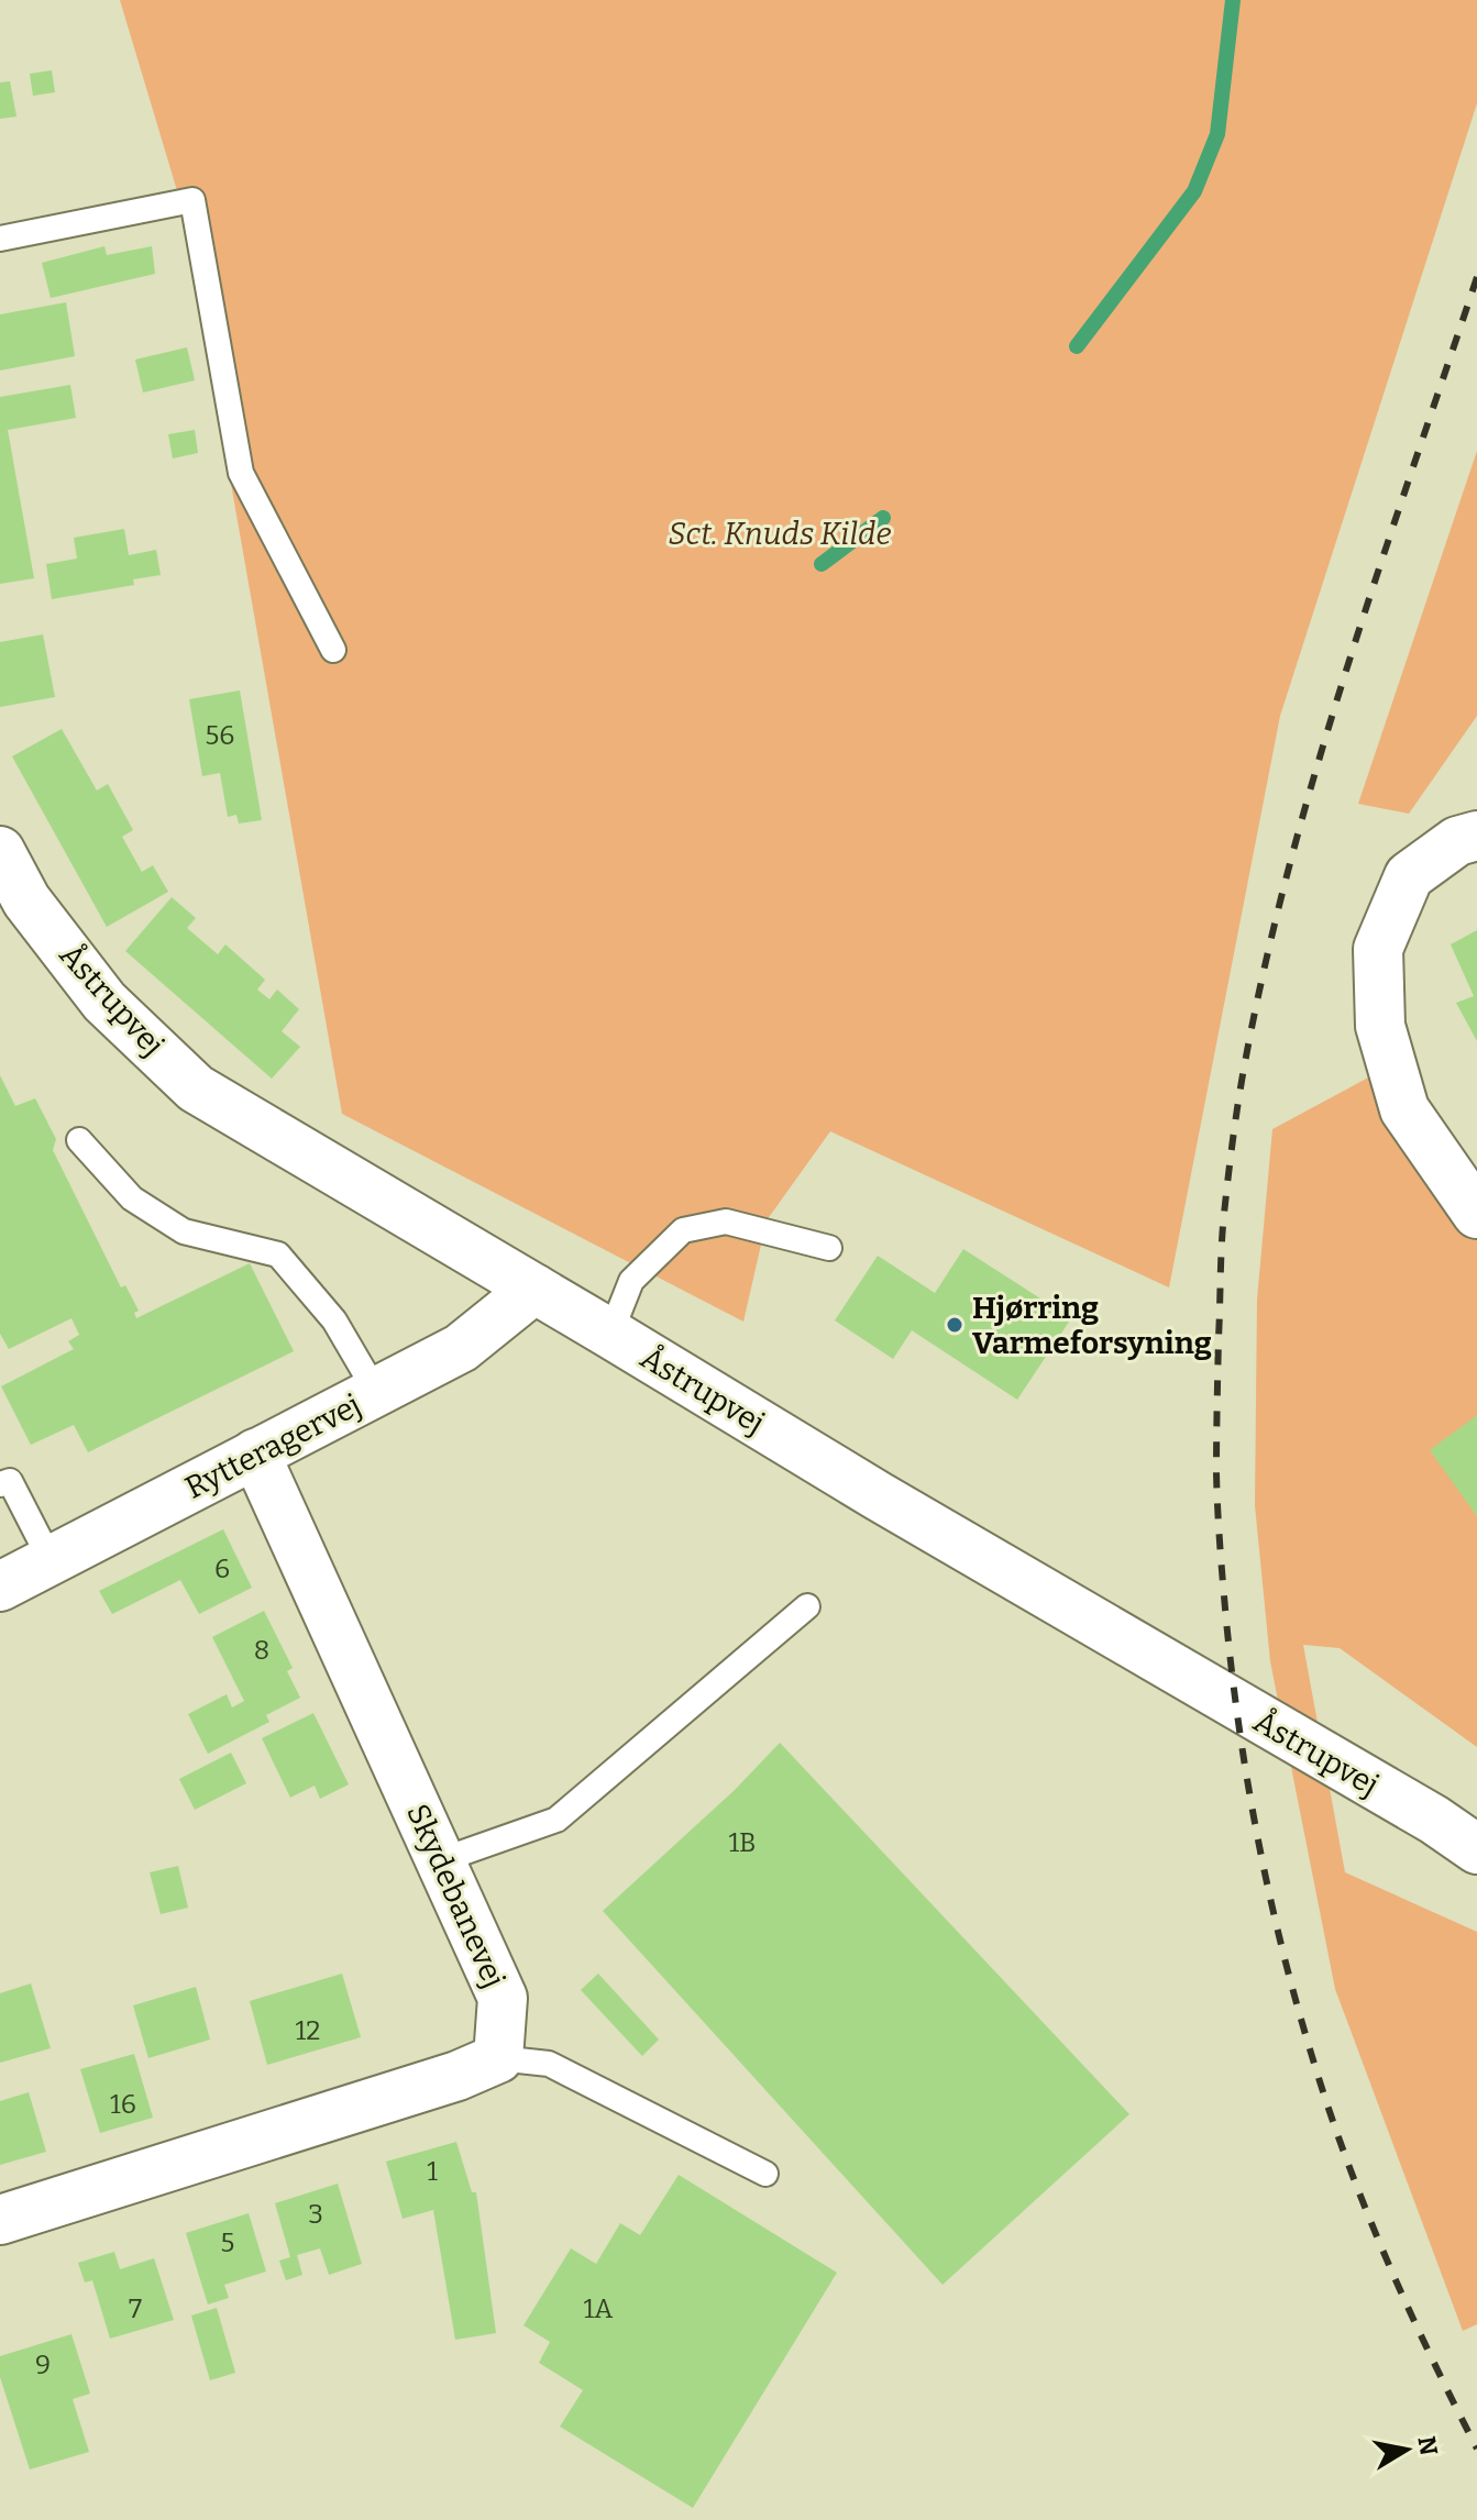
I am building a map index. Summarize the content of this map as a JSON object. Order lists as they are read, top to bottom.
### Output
{
  "streets": {
    "street": ["Åstrupvej", "Rytteragervej", "Skydebanevej"]
  },
  "crossings": [
    ["Åstrupvej", "Rytteragervej"],
    ["Rytteragervej", "Skydebanevej"]
  ],
  "parks": ["Sct. Knuds Kilde"],
  "places": ["Hjørring Varmeforsyning"],
  "house_numbers": [
    "56",
    "6",
    "8",
    "1B",
    "12",
    "16",
    "1",
    "3",
    "5",
    "7",
    "1A",
    "9"
  ],
  "north": "right"
}
